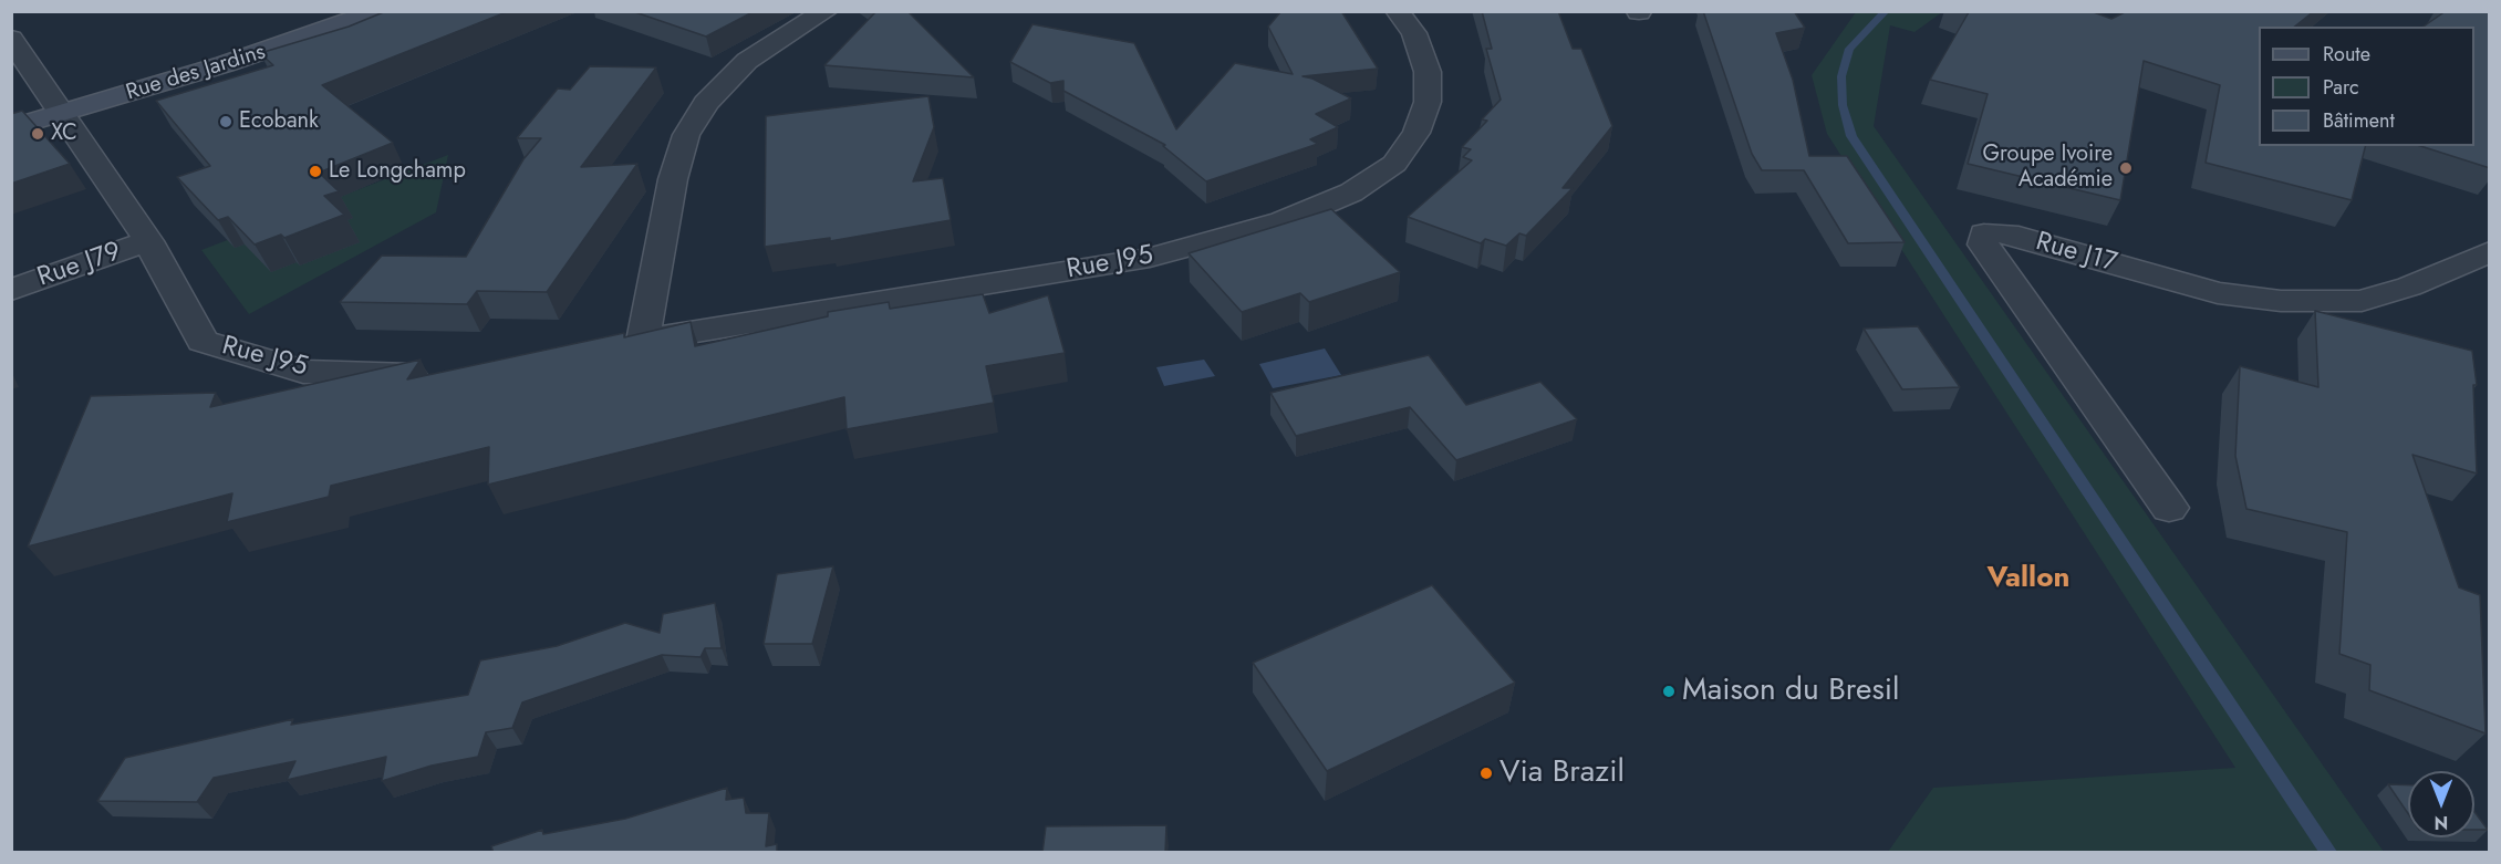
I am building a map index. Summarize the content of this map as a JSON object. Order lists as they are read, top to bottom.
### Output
{
  "streets": {
    "main road": ["Rue des Jardins"],
    "street": ["Rue J17", "Rue J95", "Rue J79"]
  },
  "crossings": [
    ["Rue des Jardins", "Rue J95"],
    ["Rue J95", "Rue J79"]
  ],
  "districts": ["Vallon"],
  "places": [
    "Ecobank",
    "XC",
    "Groupe Ivoire Académie",
    "Le Longchamp",
    "Maison du Bresil",
    "Via Brazil"
  ],
  "legend": ["Route", "Parc", "Bâtiment"],
  "north": "bottom"
}
